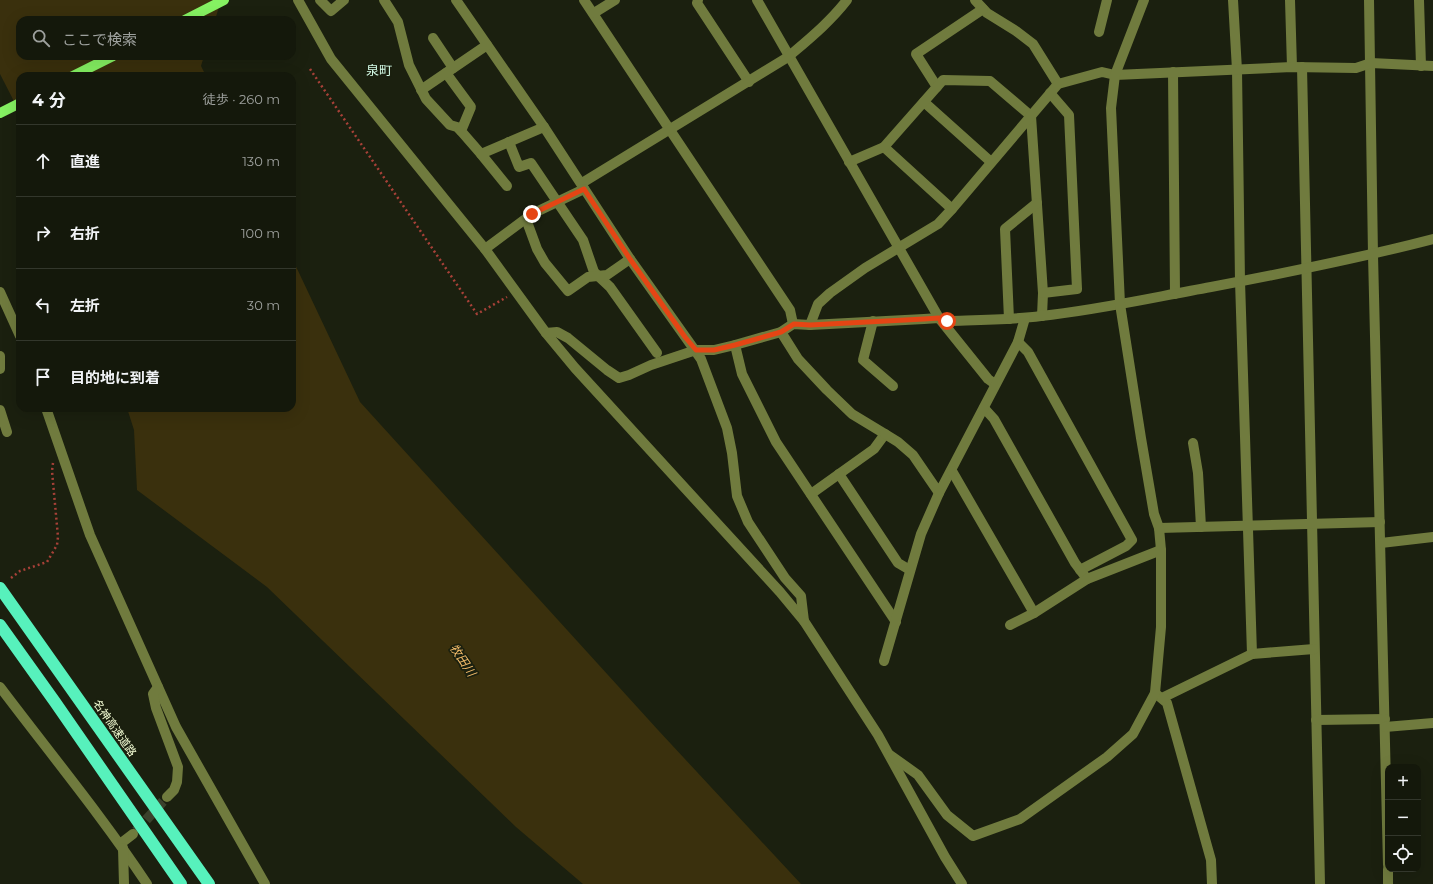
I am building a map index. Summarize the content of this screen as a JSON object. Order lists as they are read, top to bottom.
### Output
{
  "streets": {
    "highway": ["名神高速道路"]
  },
  "districts": ["泉町"],
  "water": ["牧田川"],
  "page": {
    "search": "ここで検索",
    "heading": ["4 分", "徒歩 · 260 m"],
    "list": [
      ["直進", "130 m"],
      ["右折", "100 m"],
      ["左折", "30 m"],
      "目的地に到着"
    ],
    "map_buttons": ["+", "−"]
  }
}
